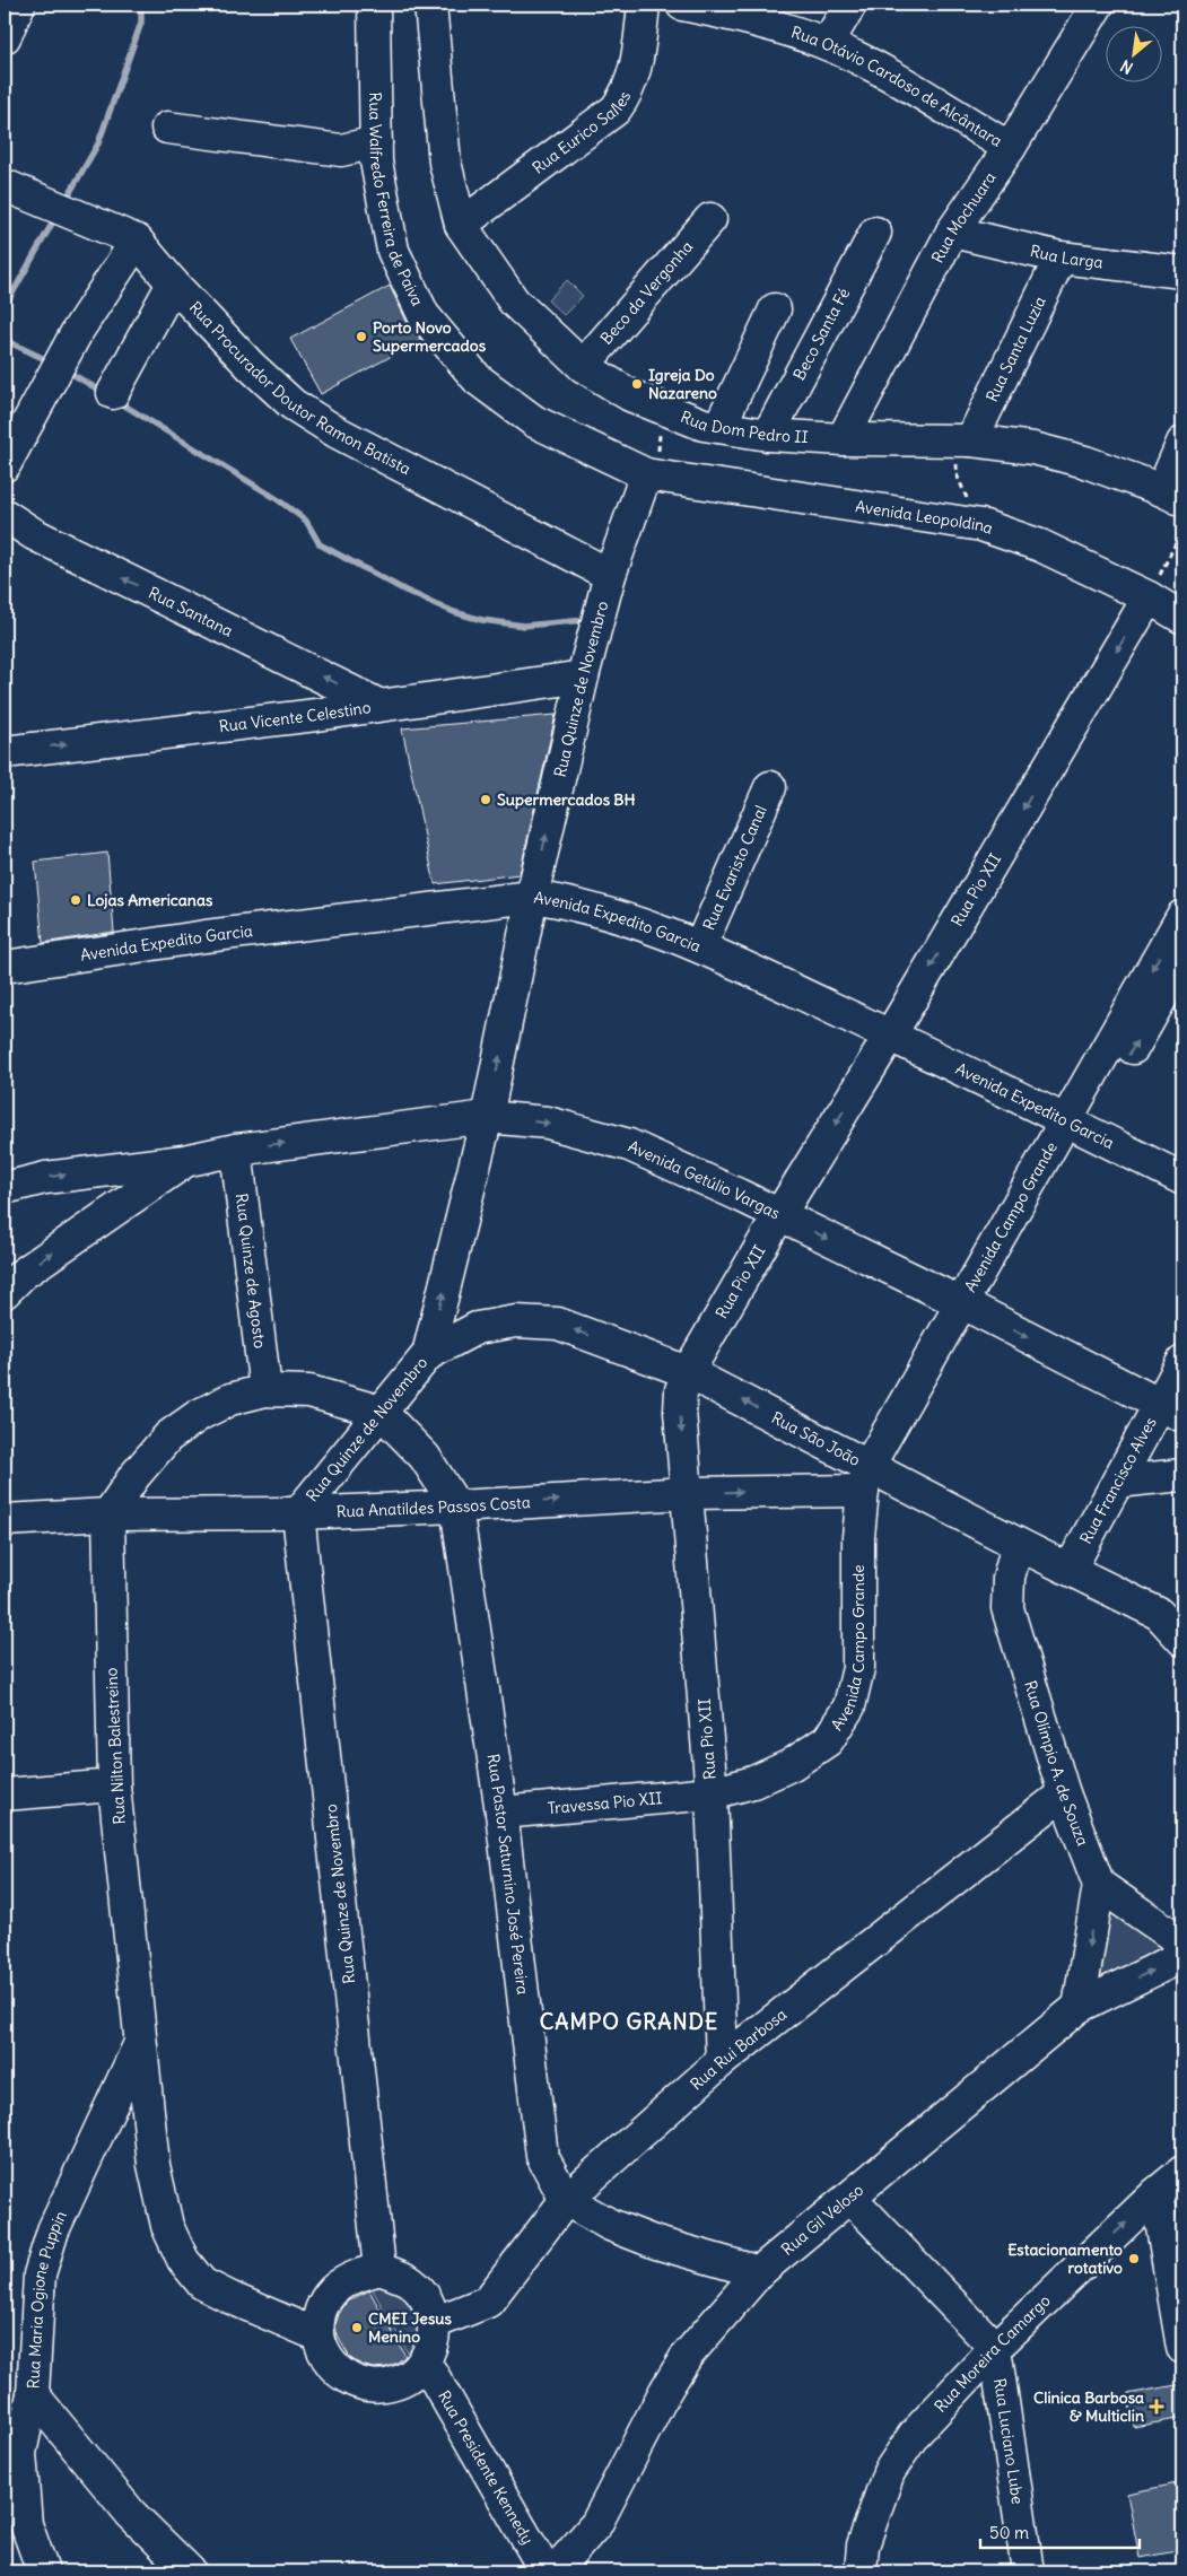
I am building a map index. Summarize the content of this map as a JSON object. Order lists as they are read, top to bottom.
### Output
{
  "streets": {
    "street": [
      "Rua Otávio Cardoso de Alcântara",
      "Rua Eurico Salles",
      "Rua Walfredo Ferreira de Paiva",
      "Rua Mochuara",
      "Rua Larga",
      "Beco da Vergonha",
      "Beco Santa Fé",
      "Rua Santa Luzia",
      "Rua Procurador Doutor Ramon Batista",
      "Rua Dom Pedro II",
      "Avenida Leopoldina",
      "Rua Santana",
      "Rua Quinze de Novembro",
      "Rua Vicente Celestino",
      "Rua Evaristo Canal",
      "Rua Pio XII",
      "Avenida Expedito Garcia",
      "Avenida Getúlio Vargas",
      "Avenida Campo Grande",
      "Rua Quinze de Agosto",
      "Rua São João",
      "Rua Francisco Alves",
      "Rua Anatildes Passos Costa",
      "Rua Nilton Balestreino",
      "Rua Olímpio A. de Souza",
      "Travessa Pio XII",
      "Rua Pastor Saturnino José Pereira",
      "Rua Rui Barbosa",
      "Rua Gil Veloso",
      "Rua Maria Ogione Puppin",
      "Rua Moreira Camargo",
      "Rua Luciano Lube",
      "Rua Presidente Kennedy"
    ]
  },
  "crossings": [
    ["Rua Otávio Cardoso de Alcântara", "Rua Mochuara"],
    ["Rua Eurico Salles", "Rua Dom Pedro II"],
    ["Rua Walfredo Ferreira de Paiva", "Avenida Leopoldina"],
    ["Rua Walfredo Ferreira de Paiva", "Rua Quinze de Novembro"],
    ["Rua Mochuara", "Rua Larga"],
    ["Rua Mochuara", "Rua Dom Pedro II"],
    ["Rua Larga", "Rua Santa Luzia"],
    ["Beco da Vergonha", "Rua Dom Pedro II"],
    ["Beco Santa Fé", "Rua Dom Pedro II"],
    ["Rua Santa Luzia", "Rua Dom Pedro II"],
    ["Rua Procurador Doutor Ramon Batista", "Rua Quinze de Novembro"],
    ["Avenida Leopoldina", "Rua Quinze de Novembro"],
    ["Avenida Leopoldina", "Rua Pio XII"],
    ["Rua Santana", "Rua Vicente Celestino"],
    ["Rua Quinze de Novembro", "Rua Vicente Celestino"],
    ["Rua Quinze de Novembro", "Avenida Expedito Garcia"],
    ["Rua Quinze de Novembro", "Avenida Getúlio Vargas"],
    ["Rua Quinze de Novembro", "Rua São João"],
    ["Rua Quinze de Novembro", "Rua Anatildes Passos Costa"],
    ["Rua Quinze de Novembro", "Rua Nilton Balestreino"],
    ["Rua Quinze de Novembro", "Rua Rui Barbosa"],
    ["Rua Quinze de Novembro", "Rua Presidente Kennedy"],
    ["Rua Evaristo Canal", "Avenida Expedito Garcia"],
    ["Rua Pio XII", "Avenida Expedito Garcia"],
    ["Rua Pio XII", "Avenida Getúlio Vargas"],
    ["Rua Pio XII", "Avenida Campo Grande"],
    ["Rua Pio XII", "Rua São João"],
    ["Rua Pio XII", "Rua Anatildes Passos Costa"],
    ["Rua Pio XII", "Travessa Pio XII"],
    ["Rua Pio XII", "Rua Rui Barbosa"],
    ["Avenida Expedito Garcia", "Avenida Campo Grande"],
    ["Avenida Getúlio Vargas", "Avenida Campo Grande"],
    ["Avenida Getúlio Vargas", "Rua Quinze de Agosto"],
    ["Avenida Getúlio Vargas", "Rua Francisco Alves"],
    ["Avenida Campo Grande", "Rua São João"],
    ["Avenida Campo Grande", "Rua Anatildes Passos Costa"],
    ["Avenida Campo Grande", "Travessa Pio XII"],
    ["Rua São João", "Rua Francisco Alves"],
    ["Rua São João", "Rua Anatildes Passos Costa"],
    ["Rua São João", "Rua Olímpio A. de Souza"],
    ["Rua Anatildes Passos Costa", "Rua Nilton Balestreino"],
    ["Rua Anatildes Passos Costa", "Rua Pastor Saturnino José Pereira"],
    ["Rua Nilton Balestreino", "Rua Rui Barbosa"],
    ["Rua Nilton Balestreino", "Rua Maria Ogione Puppin"],
    ["Rua Nilton Balestreino", "Rua Presidente Kennedy"],
    ["Rua Olímpio A. de Souza", "Rua Rui Barbosa"],
    ["Travessa Pio XII", "Rua Pastor Saturnino José Pereira"],
    ["Rua Pastor Saturnino José Pereira", "Rua Rui Barbosa"],
    ["Rua Rui Barbosa", "Rua Presidente Kennedy"],
    ["Rua Moreira Camargo", "Rua Luciano Lube"]
  ],
  "one_way": [
    "Rua Santana",
    "Rua Quinze de Novembro",
    "Rua Vicente Celestino",
    "Rua Pio XII",
    "Avenida Getúlio Vargas",
    "Rua São João",
    "Rua Anatildes Passos Costa",
    "Rua Moreira Camargo"
  ],
  "districts": ["CAMPO GRANDE"],
  "places": {
    "other": [
      "Porto Novo Supermercados",
      "Igreja Do Nazareno",
      "Supermercados BH",
      "Lojas Americanas",
      "Estacionamento rotativo",
      "CMEI Jesus Menino"
    ],
    "health": ["Clinica Barbosa & Multiclin"]
  },
  "scale_bar": "50 m",
  "north": "bottom left"
}
